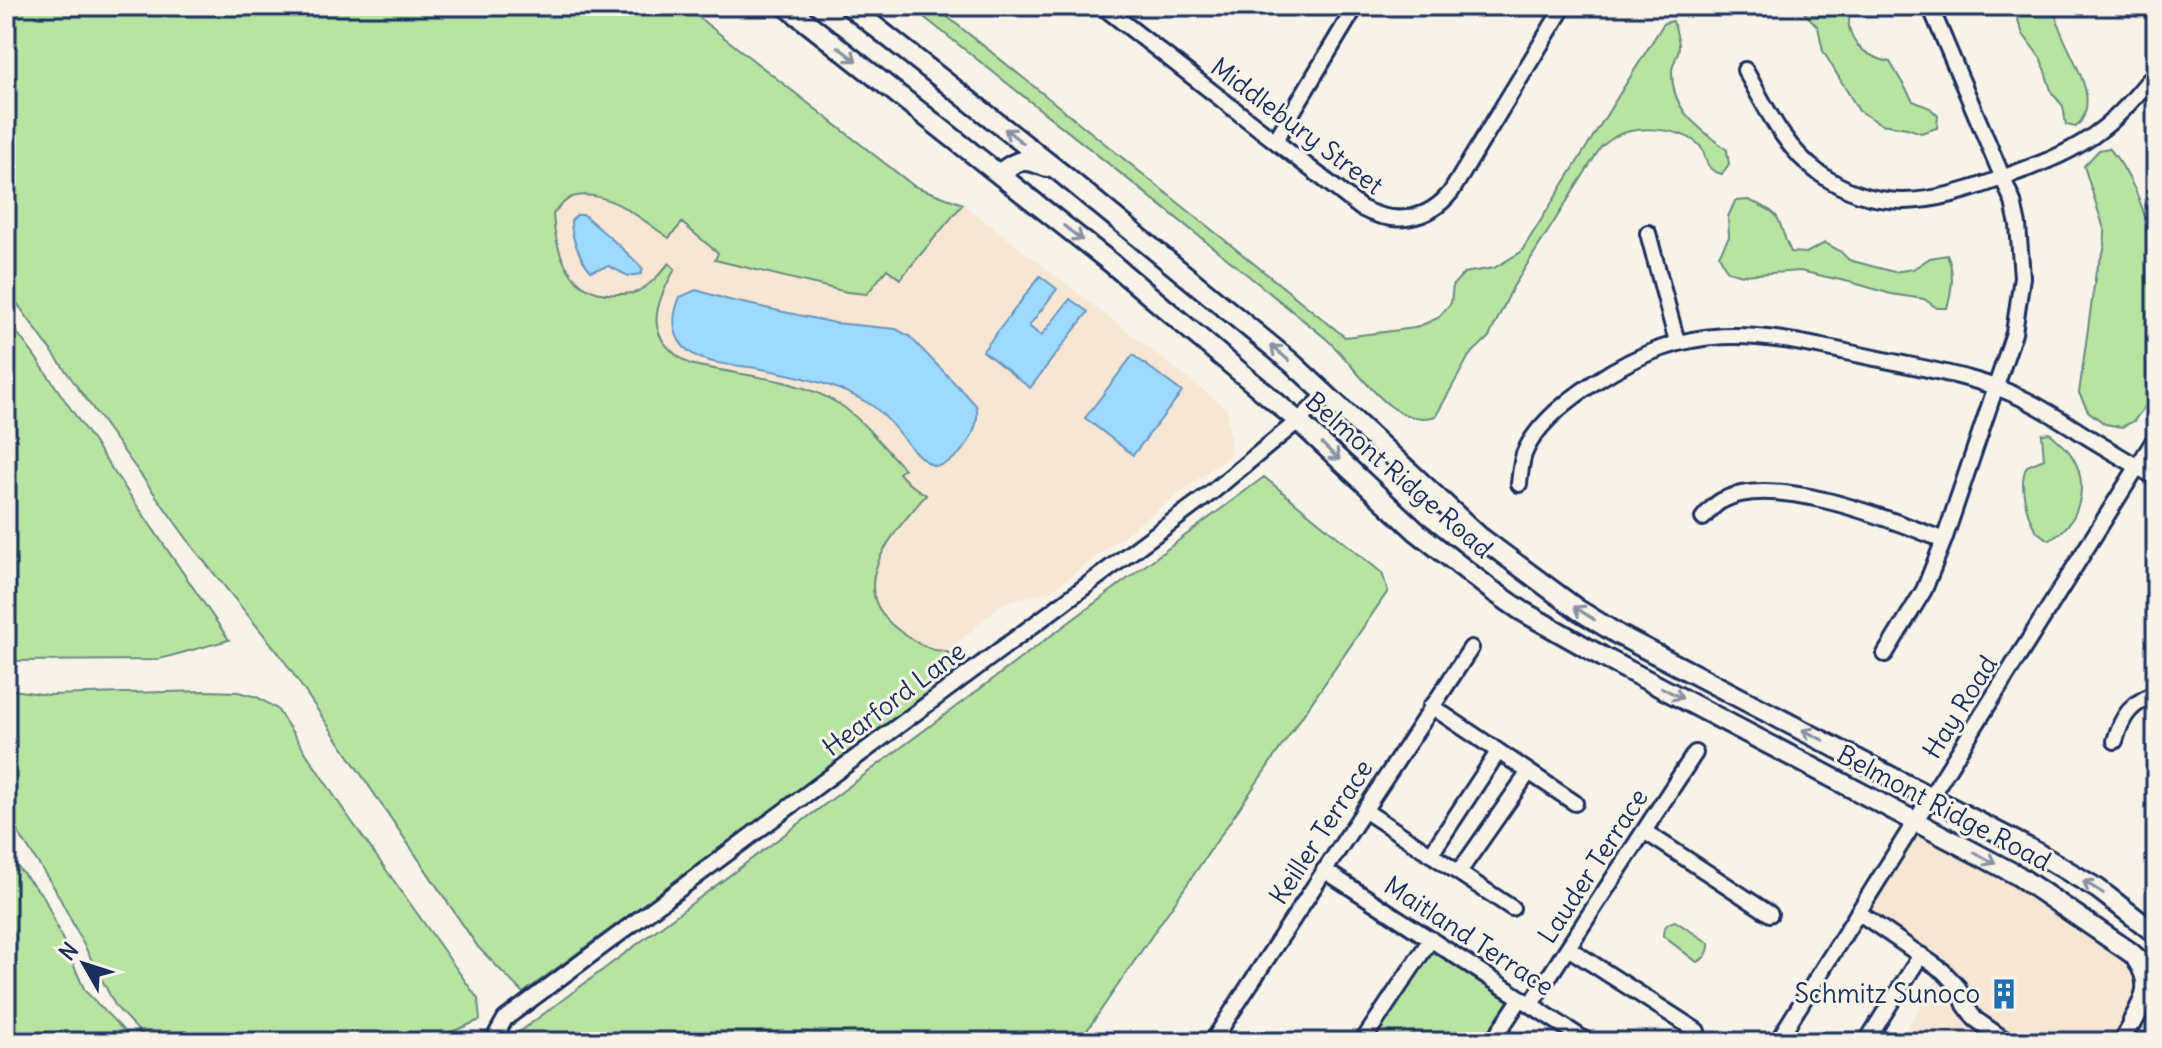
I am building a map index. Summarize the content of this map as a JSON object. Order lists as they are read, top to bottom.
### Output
{
  "streets": {
    "main road": ["Belmont Ridge Road"],
    "street": [
      "Middlebury Street",
      "Hearford Lane",
      "Hay Road",
      "Keiller Terrace",
      "Lauder Terrace",
      "Maitland Terrace"
    ]
  },
  "crossings": [
    ["Belmont Ridge Road", "Hearford Lane"],
    ["Belmont Ridge Road", "Hay Road"],
    ["Keiller Terrace", "Maitland Terrace"],
    ["Lauder Terrace", "Maitland Terrace"]
  ],
  "places": {
    "building": ["Schmitz Sunoco"]
  },
  "north": "top left"
}
